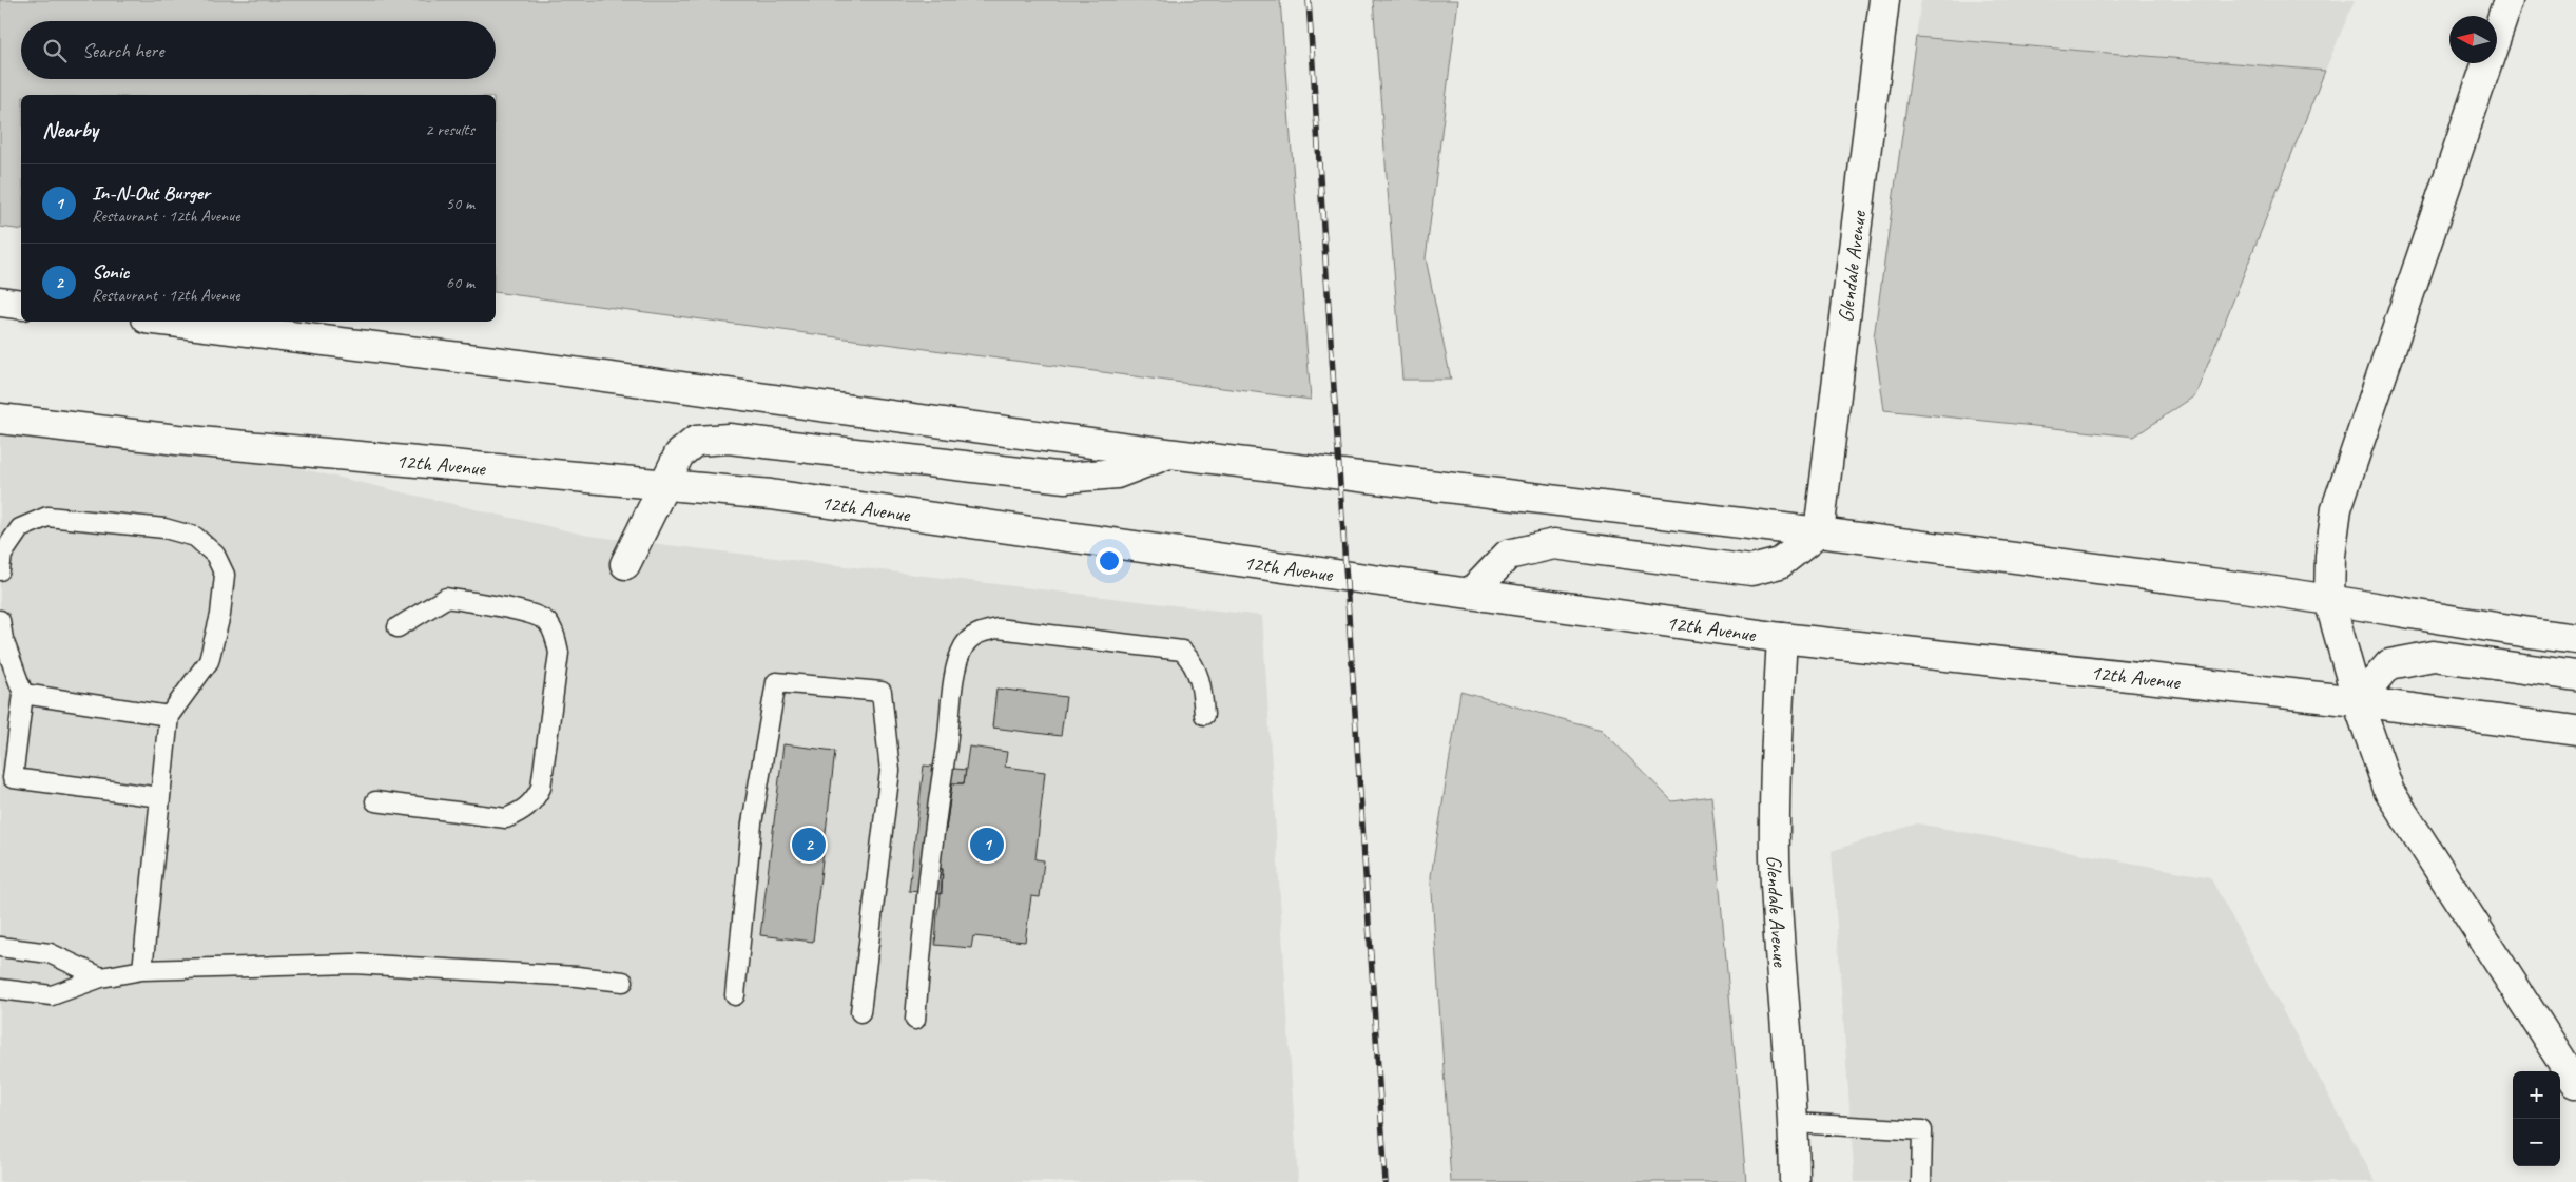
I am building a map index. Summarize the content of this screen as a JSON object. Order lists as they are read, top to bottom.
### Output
{
  "streets": {
    "main road": ["Glendale Avenue", "12th Avenue"]
  },
  "crossings": [
    ["Glendale Avenue", "12th Avenue"]
  ],
  "north": "left",
  "page": {
    "search": "Search here",
    "heading": ["Nearby", "2 results"],
    "list": [
      {
        "mark": "1",
        "name": "In-N-Out Burger",
        "note": "Restaurant · 12th Avenue",
        "value": "50 m"
      },
      {
        "mark": "2",
        "name": "Sonic",
        "note": "Restaurant · 12th Avenue",
        "value": "60 m"
      }
    ],
    "pins": ["1", "2"],
    "map_buttons": ["+", "−"]
  }
}
